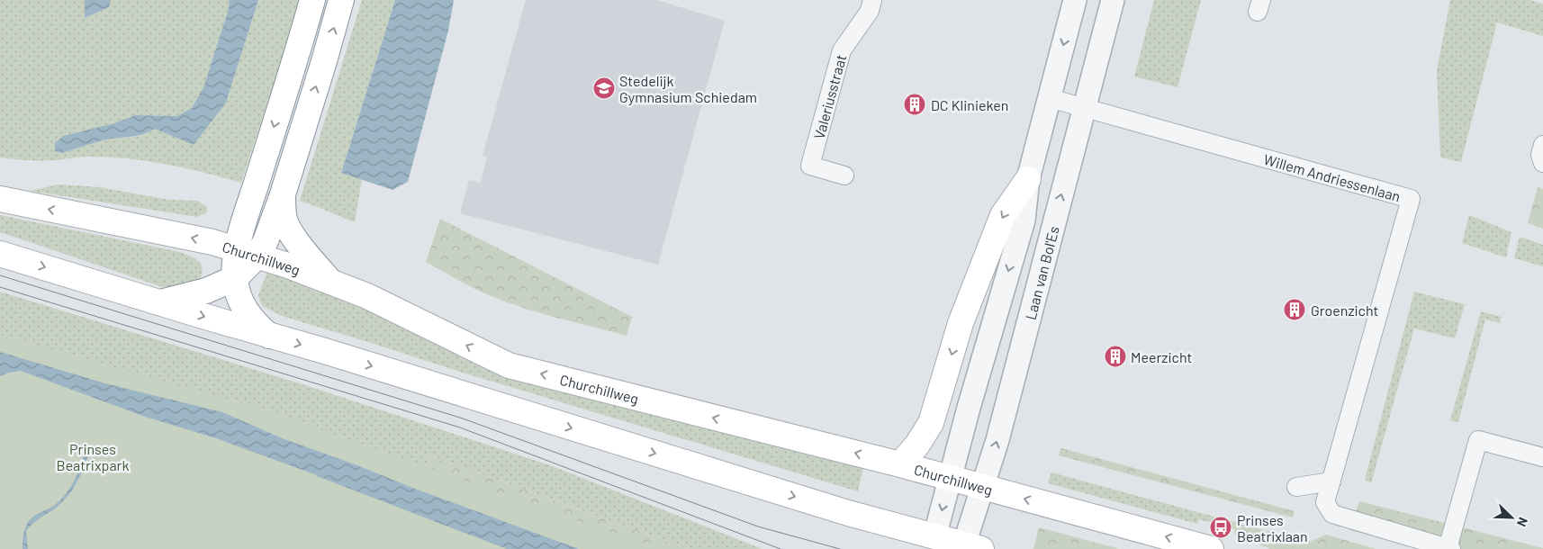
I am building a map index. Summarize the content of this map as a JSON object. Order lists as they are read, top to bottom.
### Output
{
  "streets": {
    "main road": ["Churchillweg"],
    "street": ["Valeriusstraat", "Willem Andriessenlaan", "Laan van Bol'Es"]
  },
  "crossings": [
    ["Willem Andriessenlaan", "Laan van Bol'Es"],
    ["Churchillweg", "Laan van Bol'Es"]
  ],
  "parks": ["Prinses Beatrixpark"],
  "places": {
    "school or university": ["Stedelijk Gymnasium Schiedam"],
    "building": ["DC Klinieken", "Groenzicht", "Meerzicht"],
    "bus stop": ["Prinses Beatrixlaan"]
  },
  "north": "bottom right"
}
